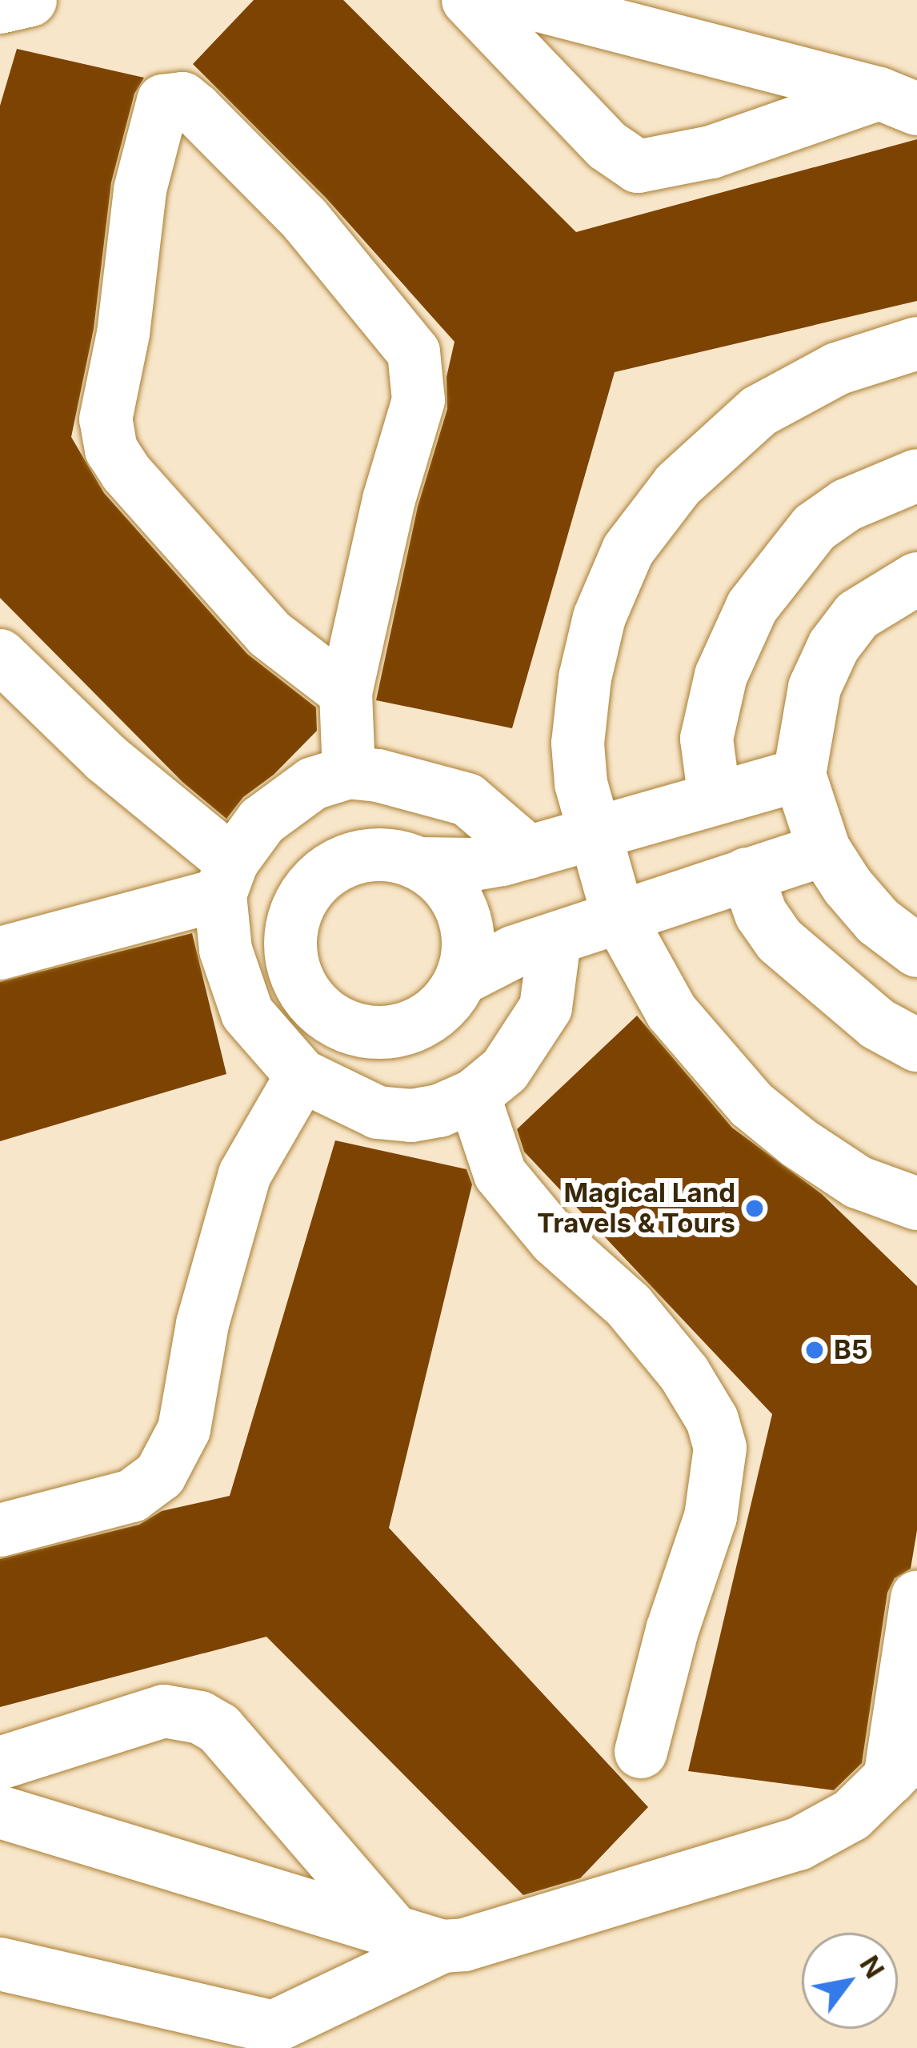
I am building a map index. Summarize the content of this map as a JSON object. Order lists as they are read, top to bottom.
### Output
{
  "places": ["Magical Land Travels & Tours", "B5"],
  "north": "top right"
}
